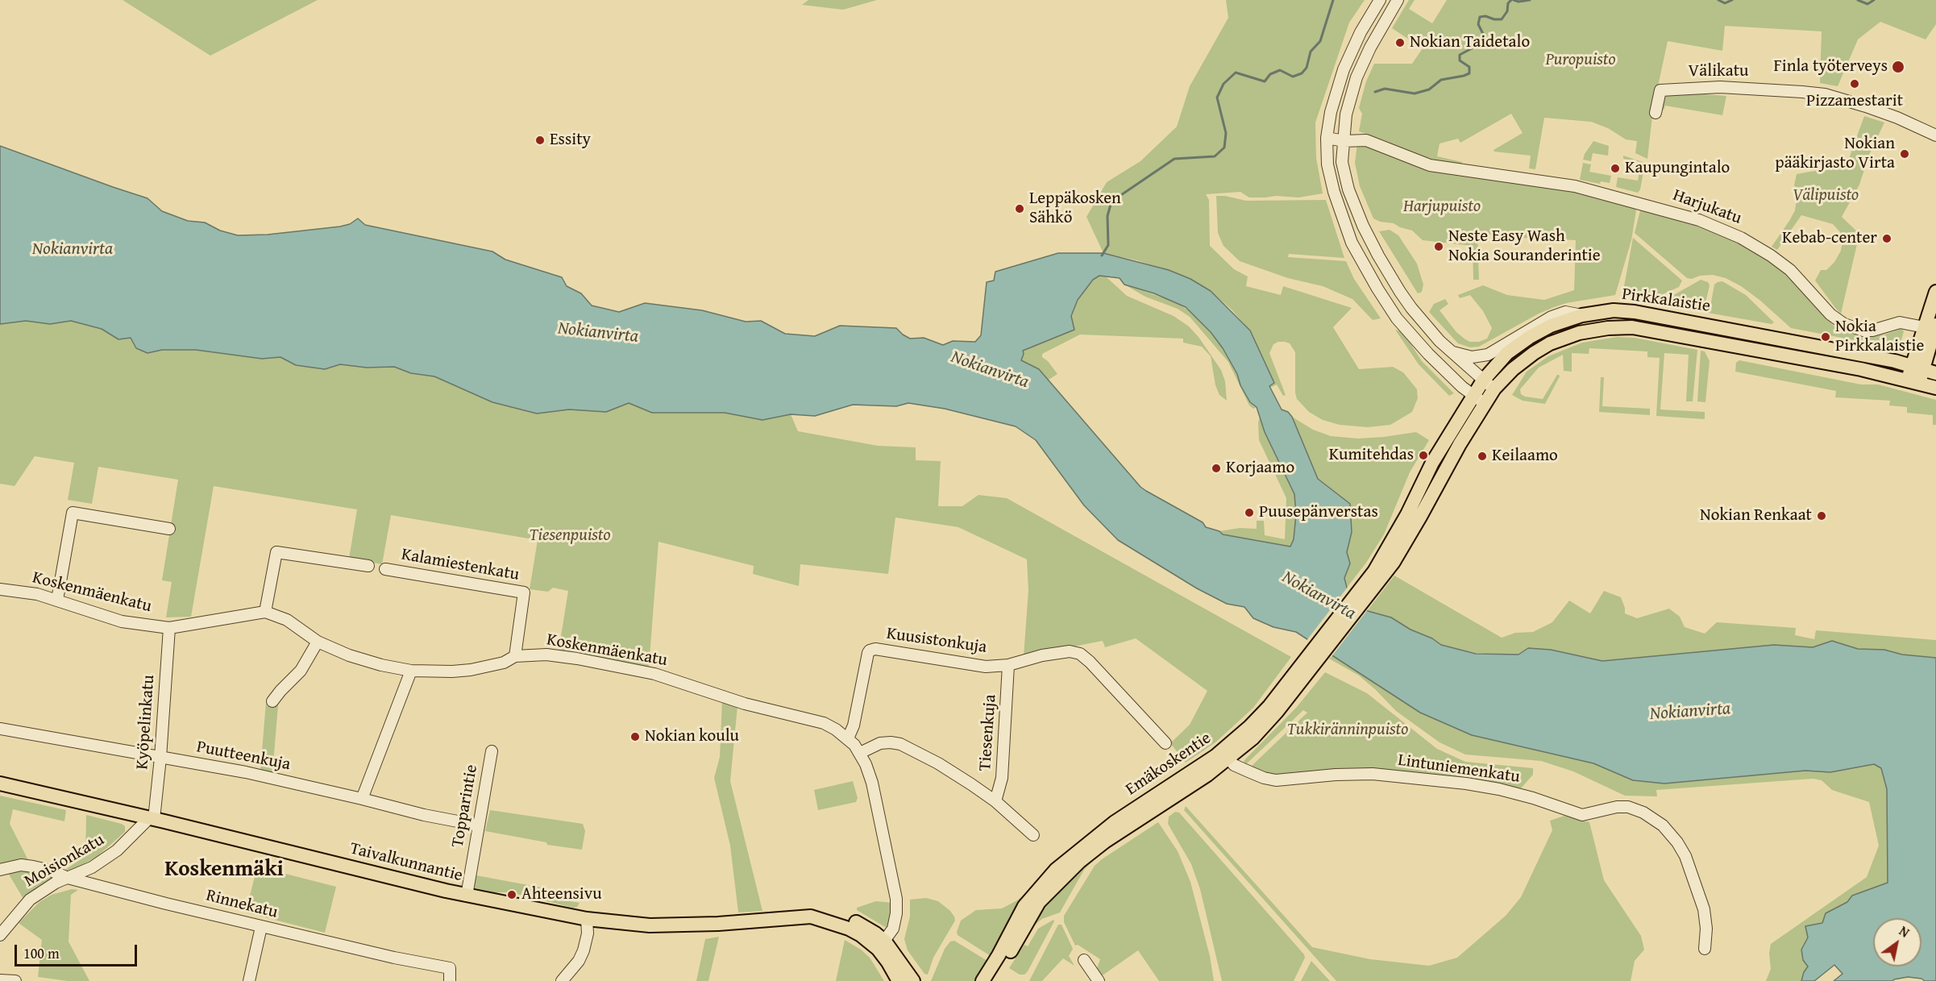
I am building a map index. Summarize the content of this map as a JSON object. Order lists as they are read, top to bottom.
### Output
{
  "streets": {
    "main road": ["Pirkkalaistie", "Emäkoskentie", "Taivalkunnantie"],
    "street": [
      "Välikatu",
      "Harjukatu",
      "Kalamiestenkatu",
      "Koskenmäenkatu",
      "Kuusistonkuja",
      "Kyöpelinkatu",
      "Tiesenkuja",
      "Puutteenkuja",
      "Lintuniemenkatu",
      "Topparintie",
      "Moisionkatu",
      "Rinnekatu"
    ]
  },
  "crossings": [
    ["Pirkkalaistie", "Emäkoskentie"],
    ["Kalamiestenkatu", "Koskenmäenkatu"],
    ["Koskenmäenkatu", "Kuusistonkuja"],
    ["Koskenmäenkatu", "Kyöpelinkatu"],
    ["Koskenmäenkatu", "Taivalkunnantie"],
    ["Kuusistonkuja", "Tiesenkuja"],
    ["Kyöpelinkatu", "Puutteenkuja"],
    ["Kyöpelinkatu", "Moisionkatu"],
    ["Kyöpelinkatu", "Taivalkunnantie"],
    ["Puutteenkuja", "Topparintie"],
    ["Emäkoskentie", "Lintuniemenkatu"],
    ["Topparintie", "Taivalkunnantie"],
    ["Moisionkatu", "Taivalkunnantie"],
    ["Moisionkatu", "Rinnekatu"]
  ],
  "districts": ["Koskenmäki"],
  "water": ["Nokianvirta"],
  "parks": [
    "Puropuisto",
    "Välipuisto",
    "Harjupuisto",
    "Tiesenpuisto",
    "Tukkiränninpuisto"
  ],
  "places": [
    "Nokian Taidetalo",
    "Finla työterveys",
    "Pizzamestarit",
    "Essity",
    "Nokian pääkirjasto Virta",
    "Kaupungintalo",
    "Leppäkosken Sähkö",
    "Kebab-center",
    "Neste Easy Wash Nokia Souranderintie",
    "Nokia Pirkkalaistie",
    "Kumitehdas",
    "Keilaamo",
    "Korjaamo",
    "Puusepänverstas",
    "Nokian Renkaat",
    "Nokian koulu",
    "Ahteensivu"
  ],
  "scale_bar": "100 m",
  "north": "top right"
}
